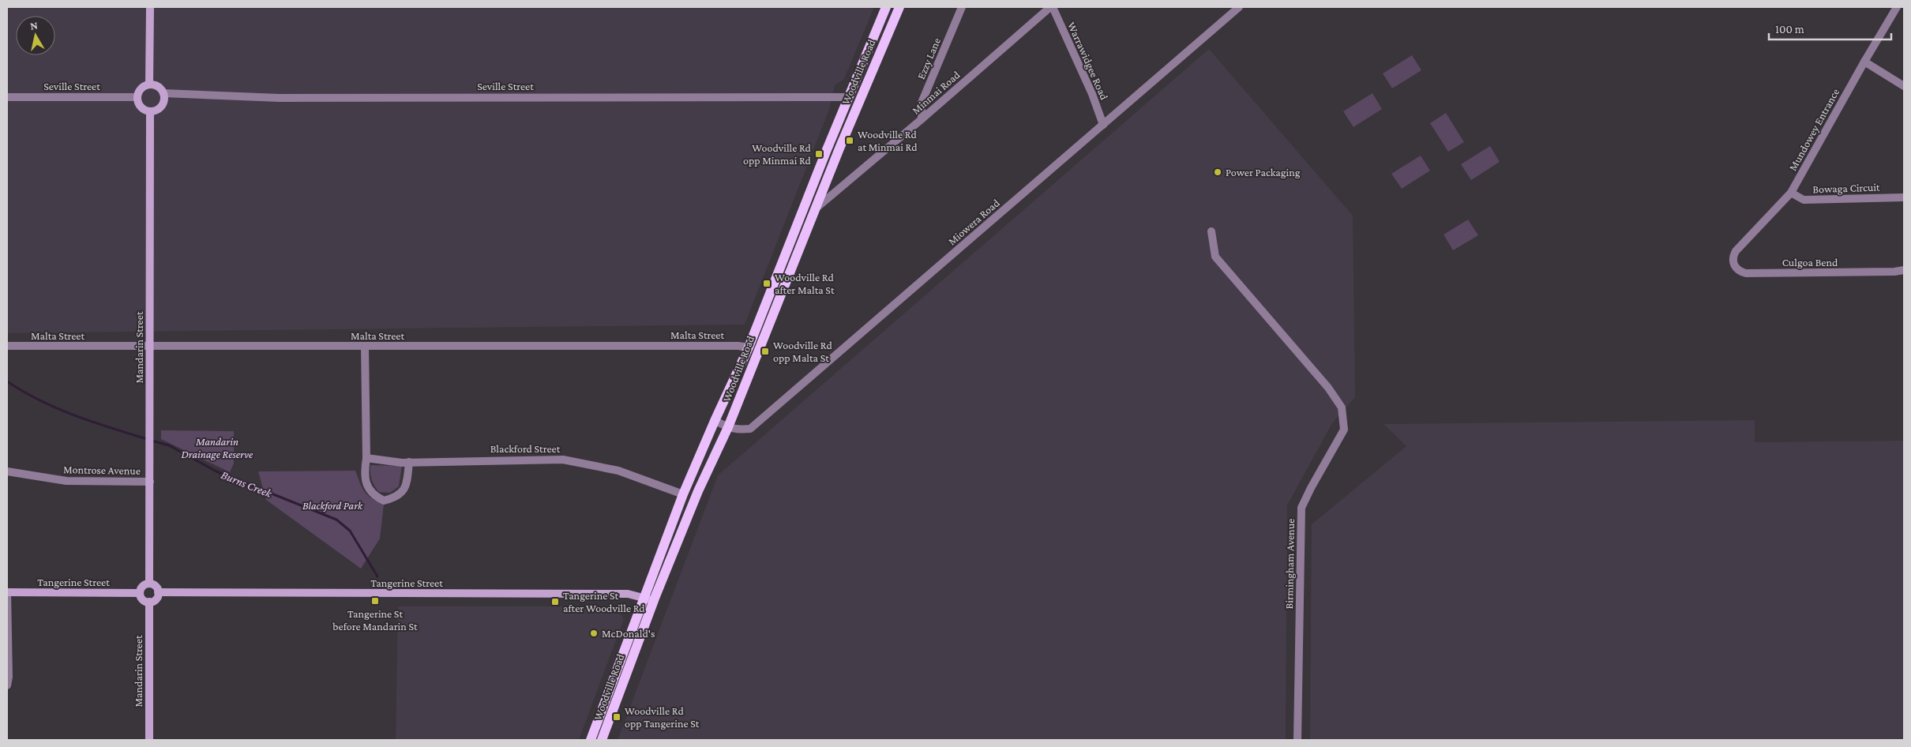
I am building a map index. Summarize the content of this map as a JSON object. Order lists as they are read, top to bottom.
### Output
{
  "streets": {
    "main road": ["Woodville Road"],
    "street": [
      "Ezzy Lane",
      "Warrawidgee Road",
      "Seville Street",
      "Minmai Road",
      "Mundowey Entrance",
      "Bowaga Circuit",
      "Miowera Road",
      "Culgoa Bend",
      "Malta Street",
      "Mandarin Street",
      "Blackford Street",
      "Montrose Avenue",
      "Birmingham Avenue",
      "Tangerine Street"
    ]
  },
  "crossings": [
    ["Ezzy Lane", "Minmai Road"],
    ["Warrawidgee Road", "Minmai Road"],
    ["Warrawidgee Road", "Miowera Road"],
    ["Woodville Road", "Seville Street"],
    ["Woodville Road", "Minmai Road"],
    ["Woodville Road", "Miowera Road"],
    ["Woodville Road", "Malta Street"],
    ["Woodville Road", "Blackford Street"],
    ["Woodville Road", "Tangerine Street"],
    ["Seville Street", "Mandarin Street"],
    ["Mundowey Entrance", "Bowaga Circuit"],
    ["Mundowey Entrance", "Culgoa Bend"],
    ["Malta Street", "Mandarin Street"],
    ["Mandarin Street", "Montrose Avenue"],
    ["Mandarin Street", "Tangerine Street"]
  ],
  "water": ["Burns Creek"],
  "parks": ["Mandarin Drainage Reserve", "Blackford Park"],
  "places": {
    "transit": [
      "Woodville Rd at Minmai Rd",
      "Woodville Rd opp Minmai Rd",
      "Woodville Rd after Malta St",
      "Woodville Rd opp Malta St",
      "Tangerine St before Mandarin St",
      "Tangerine St after Woodville Rd",
      "Woodville Rd opp Tangerine St"
    ],
    "other": ["Power Packaging", "McDonald's"]
  },
  "scale_bar": "100 m",
  "north": "top"
}
